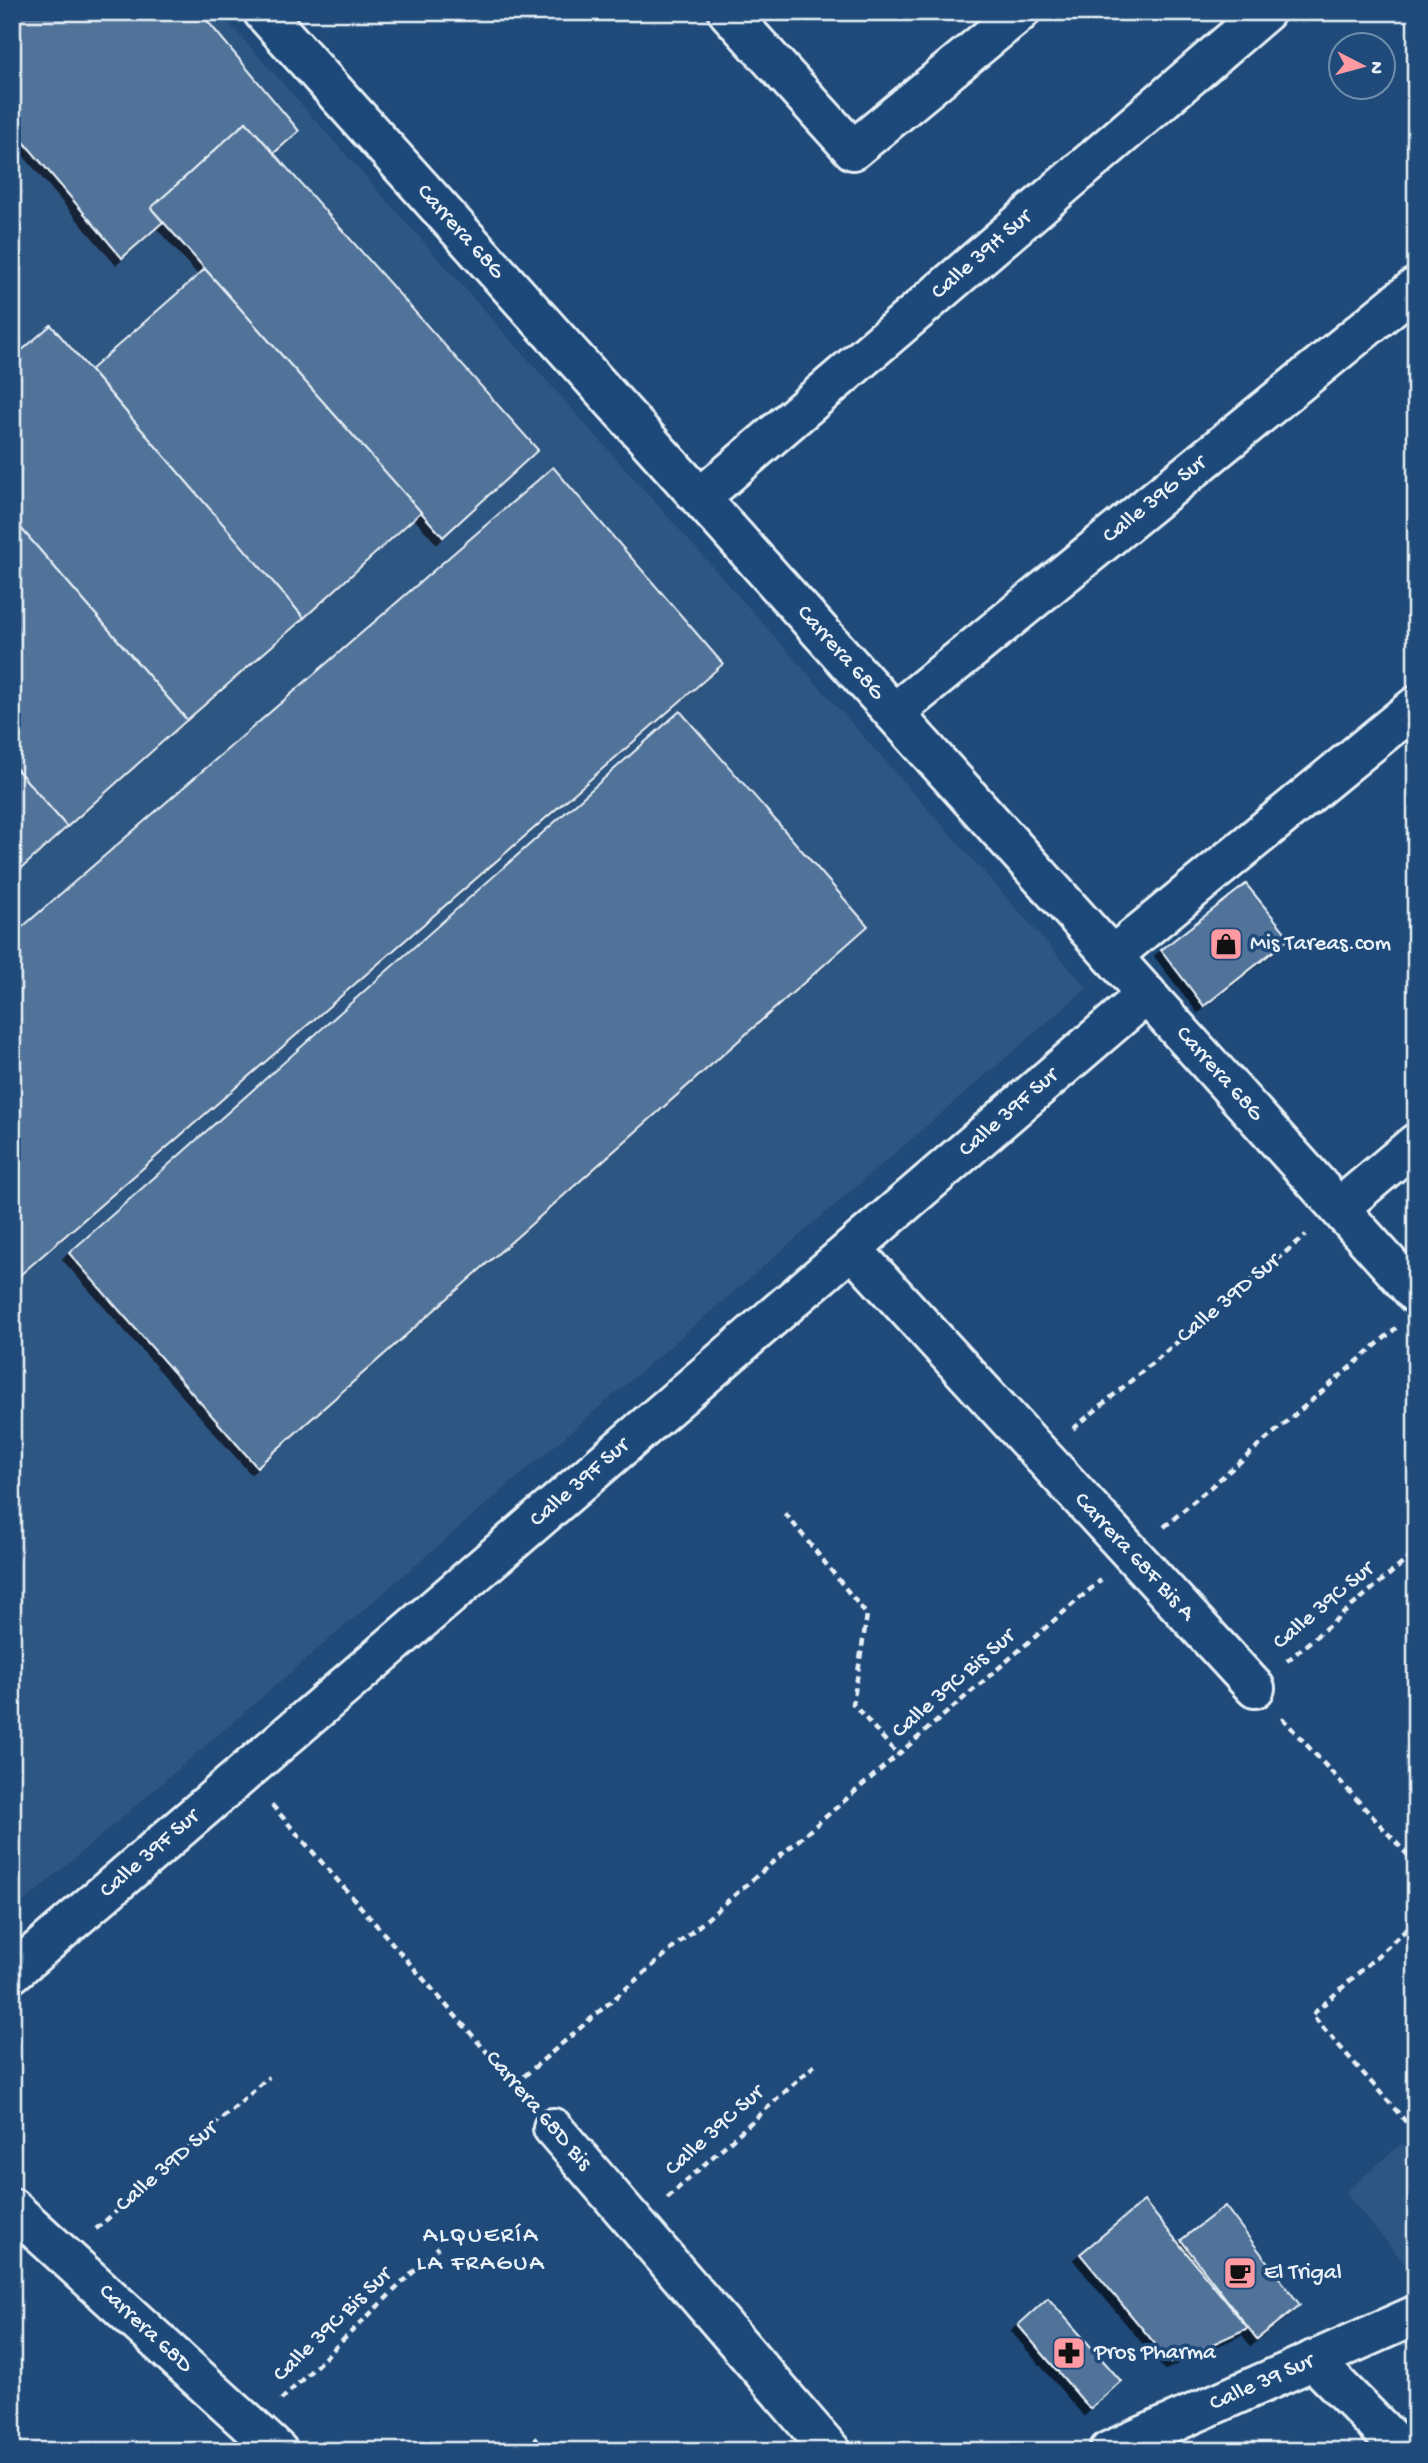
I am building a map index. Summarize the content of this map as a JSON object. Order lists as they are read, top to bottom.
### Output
{
  "streets": {
    "street": [
      "Carrera 68G",
      "Calle 39H Sur",
      "Calle 39G Sur",
      "Calle 39F Sur",
      "Carrera 68F Bis A",
      "Carrera 68D Bis",
      "Carrera 68D",
      "Calle 39 Sur"
    ],
    "path": ["Calle 39D Sur", "Calle 39C Sur", "Calle 39C Bis Sur"]
  },
  "crossings": [
    ["Carrera 68G", "Calle 39H Sur"],
    ["Carrera 68G", "Calle 39G Sur"],
    ["Carrera 68G", "Calle 39F Sur"],
    ["Carrera 68G", "Calle 39D Sur"],
    ["Carrera 68G", "Calle 39C Bis Sur"],
    ["Calle 39F Sur", "Carrera 68F Bis A"],
    ["Calle 39F Sur", "Carrera 68D Bis"],
    ["Calle 39D Sur", "Carrera 68F Bis A"],
    ["Calle 39D Sur", "Carrera 68D"],
    ["Carrera 68F Bis A", "Calle 39C Sur"],
    ["Carrera 68F Bis A", "Calle 39C Bis Sur"],
    ["Calle 39C Sur", "Carrera 68D Bis"],
    ["Calle 39C Bis Sur", "Carrera 68D Bis"],
    ["Calle 39C Bis Sur", "Carrera 68D"]
  ],
  "districts": ["ALQUERÍA LA FRAGUA"],
  "places": {
    "shop": ["Mis Tareas.com"],
    "cafe": ["El Trigal"],
    "pharmacy": ["Pros Pharma"]
  },
  "north": "right"
}
